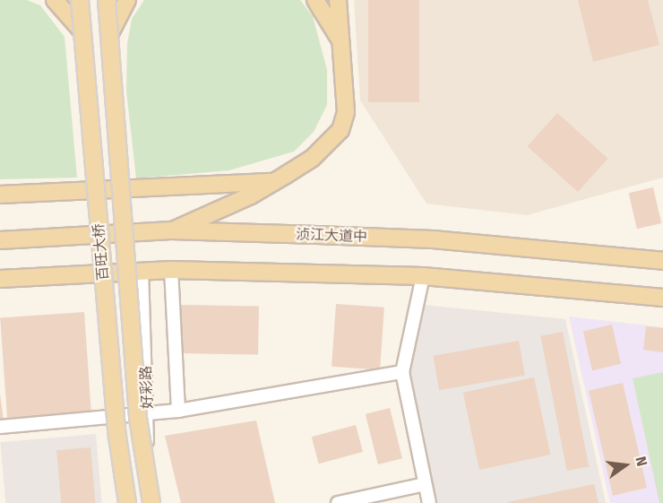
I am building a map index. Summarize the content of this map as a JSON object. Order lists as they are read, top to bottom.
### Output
{
  "streets": {
    "main road": ["浈江大道中", "百旺大桥"],
    "street": ["好彩路"]
  },
  "north": "right"
}
